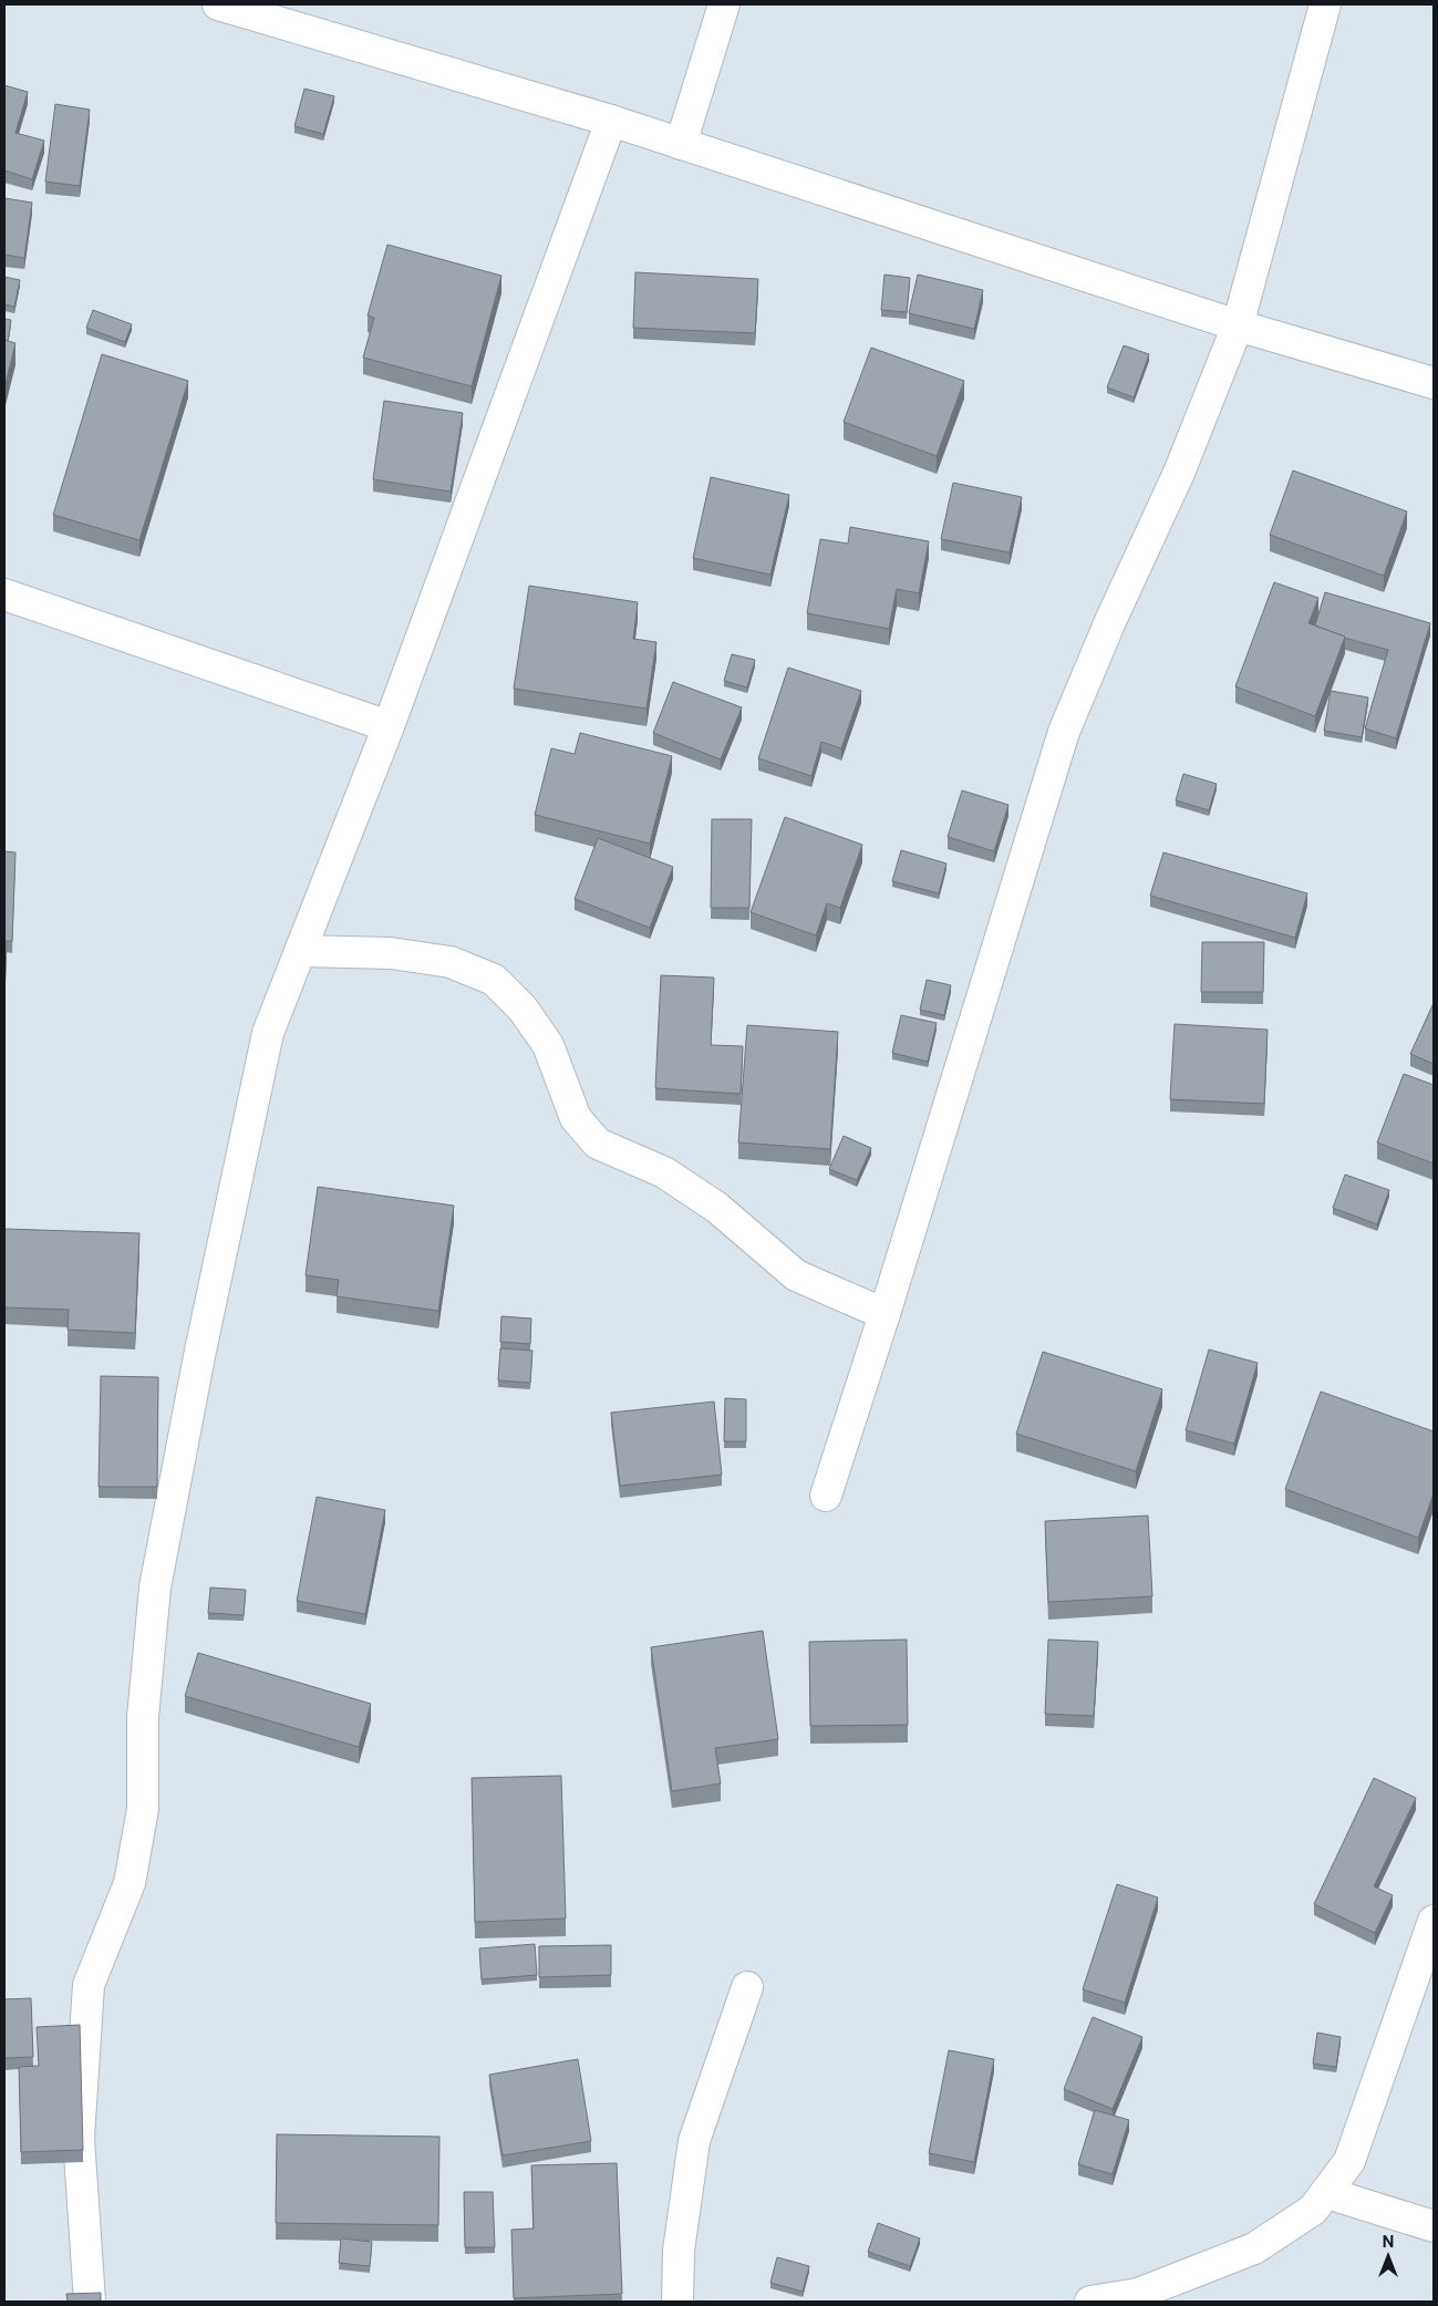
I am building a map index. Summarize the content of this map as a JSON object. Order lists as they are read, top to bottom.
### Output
{
  "north": "top"
}
